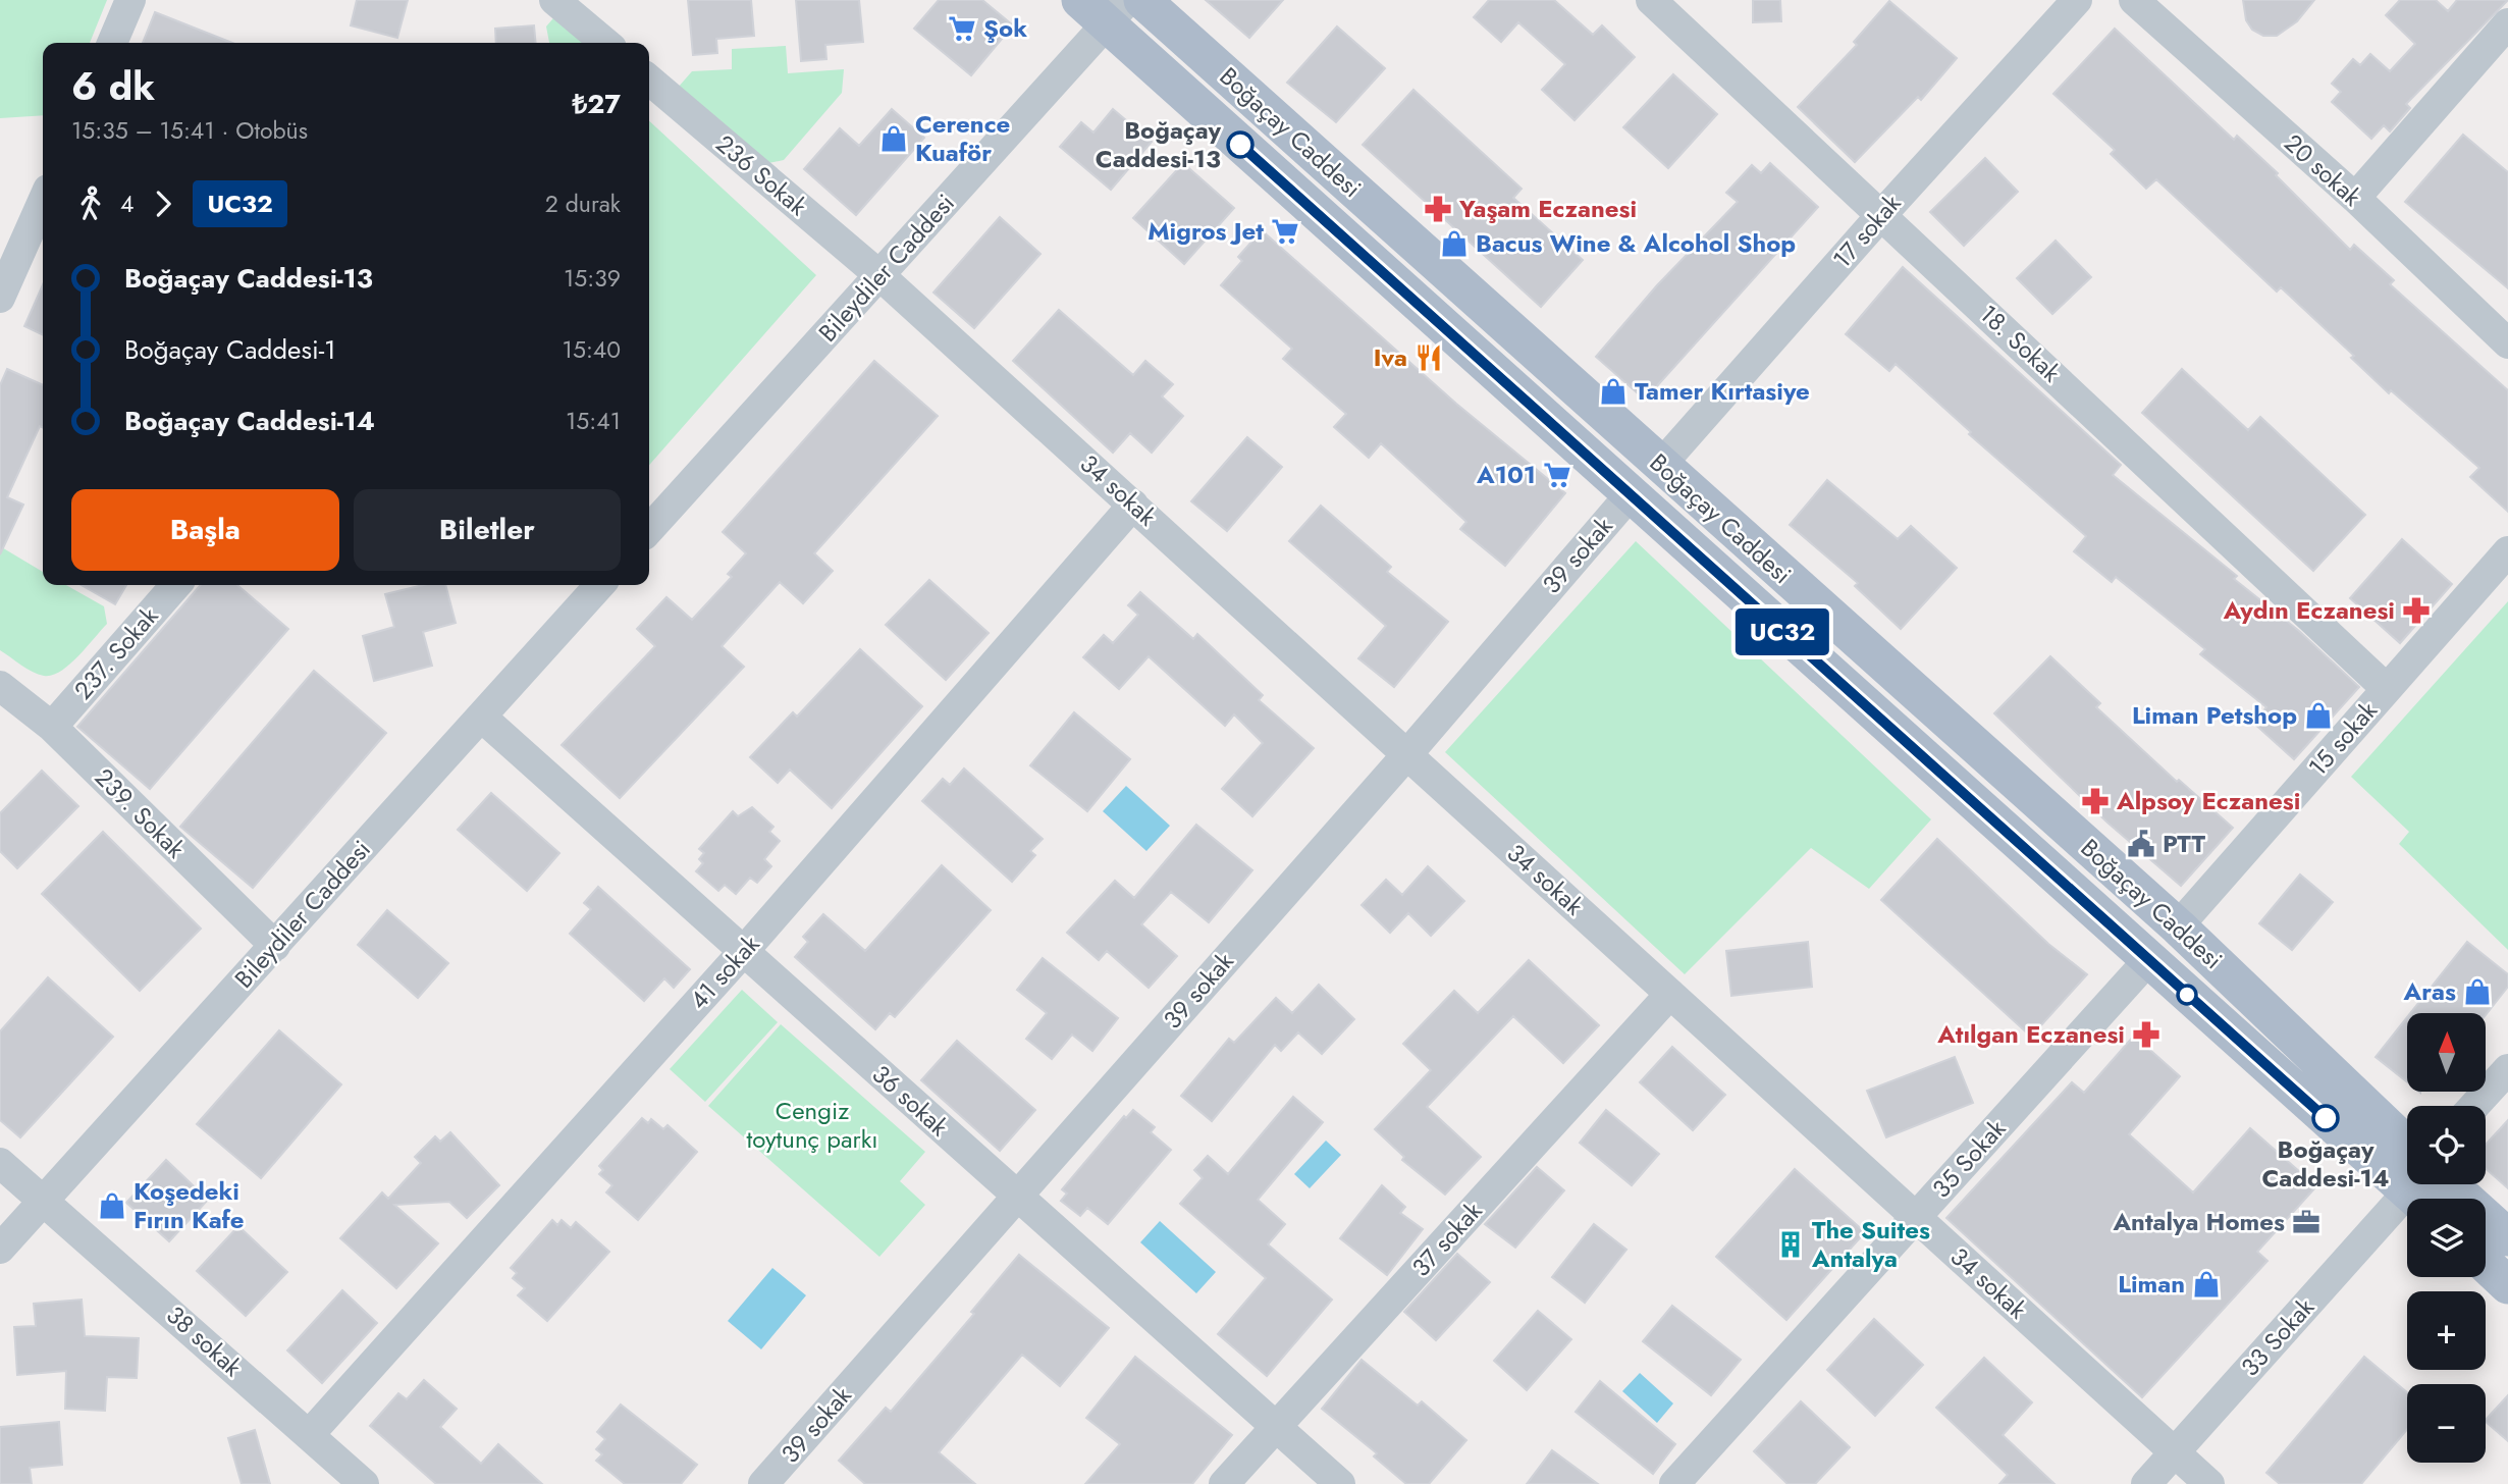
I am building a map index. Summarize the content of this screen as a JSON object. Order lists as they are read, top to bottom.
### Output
{
  "streets": {
    "main road": ["Boğaçay Caddesi"],
    "street": [
      "20 sokak",
      "236 Sokak",
      "17 sokak",
      "Bileydiler Caddesi",
      "18. Sokak",
      "34 sokak",
      "39 sokak",
      "237. Sokak",
      "15 sokak",
      "239. Sokak",
      "41 sokak",
      "36 sokak",
      "35 Sokak",
      "37 sokak",
      "33 Sokak",
      "38 sokak"
    ]
  },
  "crossings": [
    ["Boğaçay Caddesi", "17 sokak"],
    ["Boğaçay Caddesi", "Bileydiler Caddesi"],
    ["Boğaçay Caddesi", "39 sokak"],
    ["Boğaçay Caddesi", "15 sokak"],
    ["Boğaçay Caddesi", "35 Sokak"],
    ["236 Sokak", "Bileydiler Caddesi"],
    ["236 Sokak", "34 sokak"],
    ["17 sokak", "18. Sokak"],
    ["Bileydiler Caddesi", "34 sokak"],
    ["Bileydiler Caddesi", "239. Sokak"],
    ["Bileydiler Caddesi", "36 sokak"],
    ["Bileydiler Caddesi", "38 sokak"],
    ["18. Sokak", "15 sokak"],
    ["34 sokak", "39 sokak"],
    ["34 sokak", "41 sokak"],
    ["34 sokak", "35 Sokak"],
    ["34 sokak", "37 sokak"],
    ["34 sokak", "33 Sokak"],
    ["39 sokak", "36 sokak"],
    ["237. Sokak", "239. Sokak"],
    ["41 sokak", "36 sokak"],
    ["41 sokak", "38 sokak"],
    ["36 sokak", "37 sokak"]
  ],
  "parks": ["Cengiz toytunç parkı"],
  "places": {
    "supermarket": ["Şok", "Migros Jet", "A101"],
    "shop": [
      "Cerence Kuaför",
      "Bacus Wine & Alcohol Shop",
      "Tamer Kırtasiye",
      "Liman Petshop",
      "Aras",
      "Koşedeki Fırın Kafe",
      "Liman"
    ],
    "other": ["Boğaçay Caddesi-13", "Boğaçay Caddesi-14"],
    "pharmacy": [
      "Yaşam Eczanesi",
      "Aydın Eczanesi",
      "Alpsoy Eczanesi",
      "Atılgan Eczanesi"
    ],
    "restaurant": ["Iva"],
    "public building": ["PTT"],
    "office": ["Antalya Homes"],
    "building": ["The Suites Antalya"]
  },
  "lines": ["bus line UC32"],
  "north": "top",
  "page": {
    "on_map": "UC32",
    "heading": ["6 dk", "15:35 – 15:41 · Otobüs", "₺27"],
    "legs": ["4", "UC32", "2 durak"],
    "list": [
      {
        "name": "Boğaçay Caddesi-13",
        "value": "15:39"
      },
      {
        "name": "Boğaçay Caddesi-1",
        "value": "15:40"
      },
      {
        "name": "Boğaçay Caddesi-14",
        "value": "15:41"
      }
    ],
    "buttons": ["Başla", "Biletler"],
    "map_buttons": ["+", "−"]
  }
}
